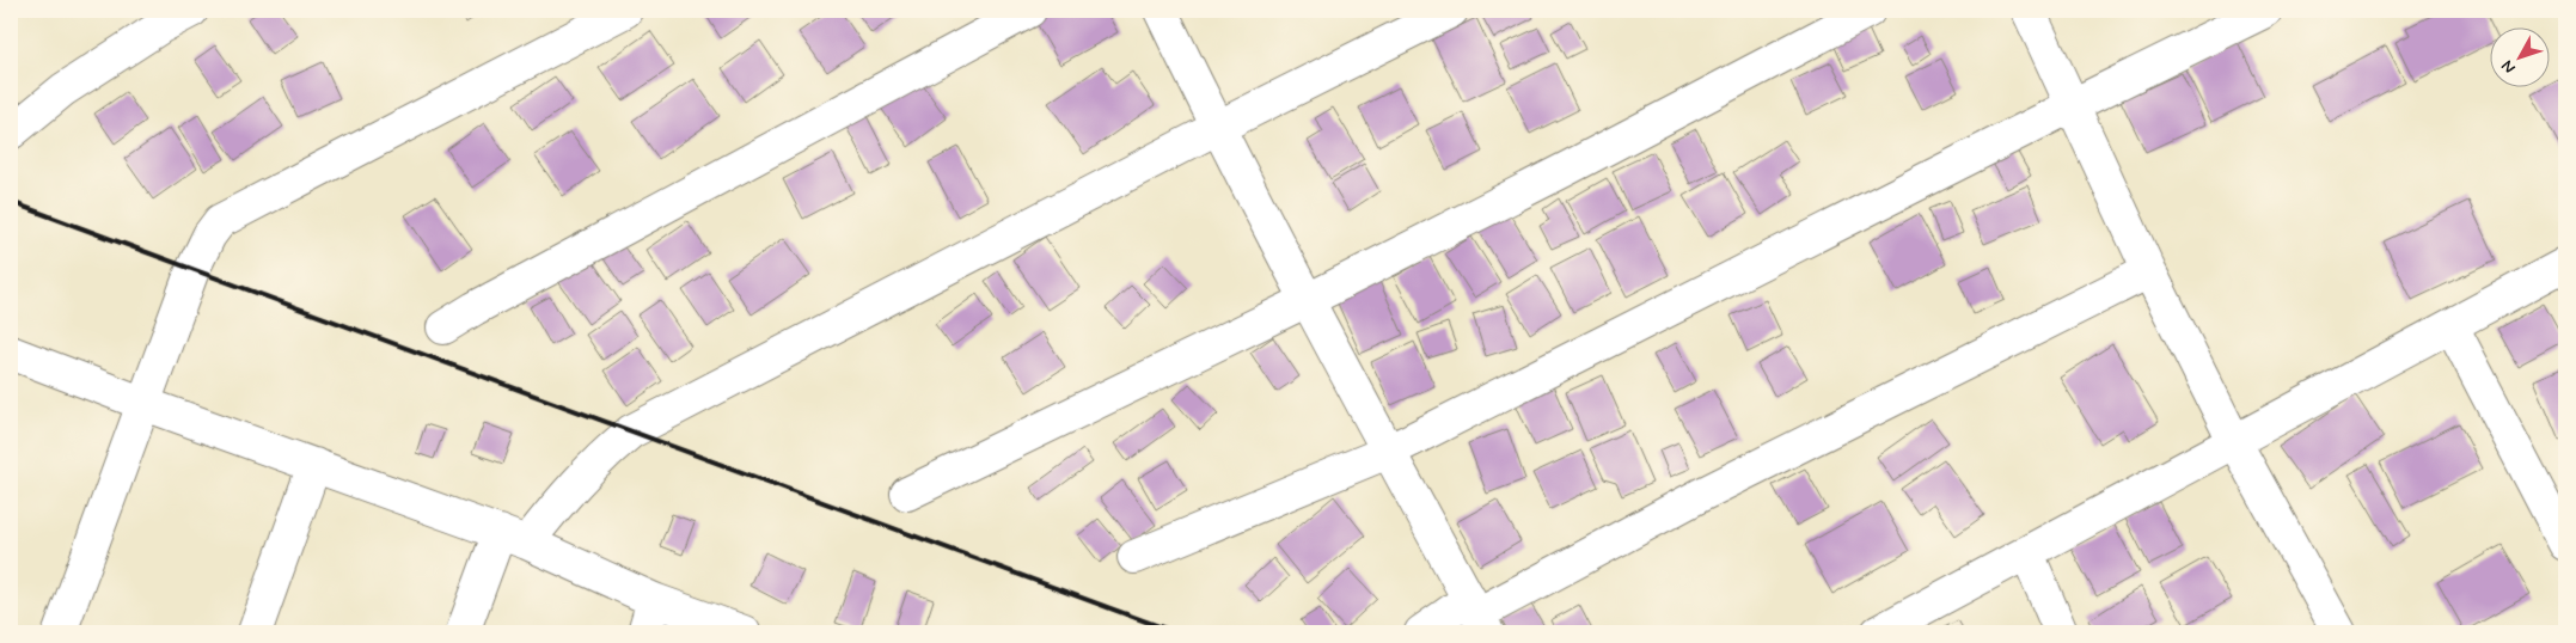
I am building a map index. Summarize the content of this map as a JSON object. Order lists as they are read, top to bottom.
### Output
{
  "north": "bottom left"
}
